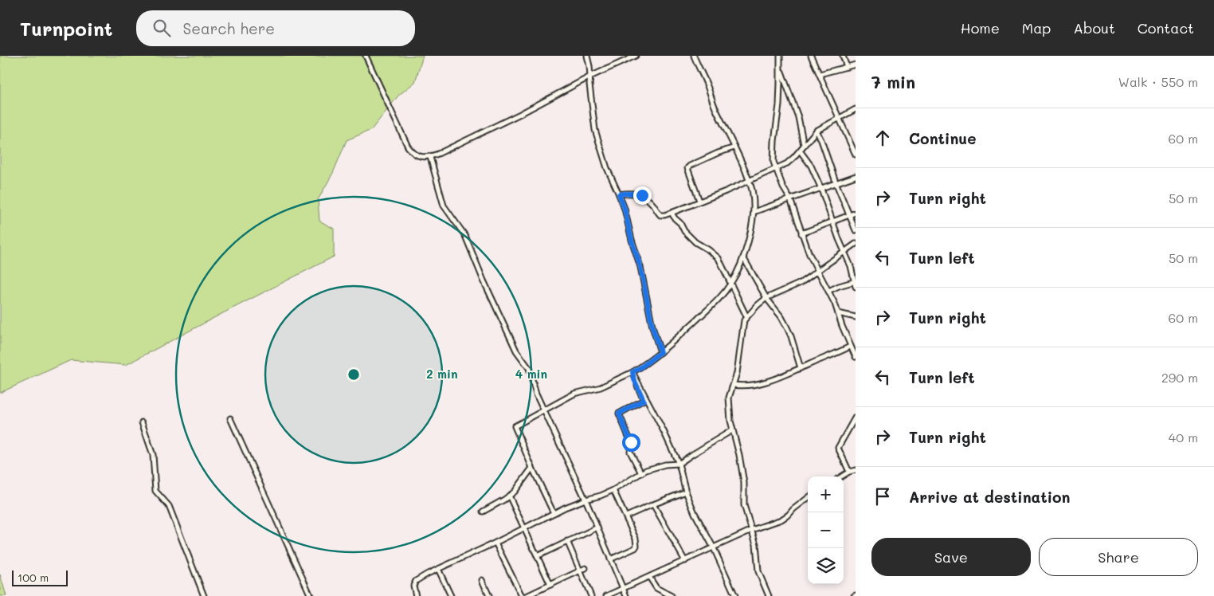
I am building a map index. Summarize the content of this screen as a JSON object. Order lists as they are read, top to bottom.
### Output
{
  "scale_bar": "100 m",
  "page": {
    "header": "Turnpoint",
    "search": "Search here",
    "nav": [
      "Home",
      "Map",
      "About",
      "Contact"
    ],
    "heading": ["7 min", "Walk · 550 m"],
    "list": [
      ["Continue", "60 m"],
      ["Turn right", "50 m"],
      ["Turn left", "50 m"],
      ["Turn right", "60 m"],
      ["Turn left", "290 m"],
      ["Turn right", "40 m"],
      "Arrive at destination"
    ],
    "map_buttons": ["+", "−"],
    "buttons": ["Save", "Share"],
    "scale": "100 m"
  },
  "rings": ["2 min", "4 min"]
}
